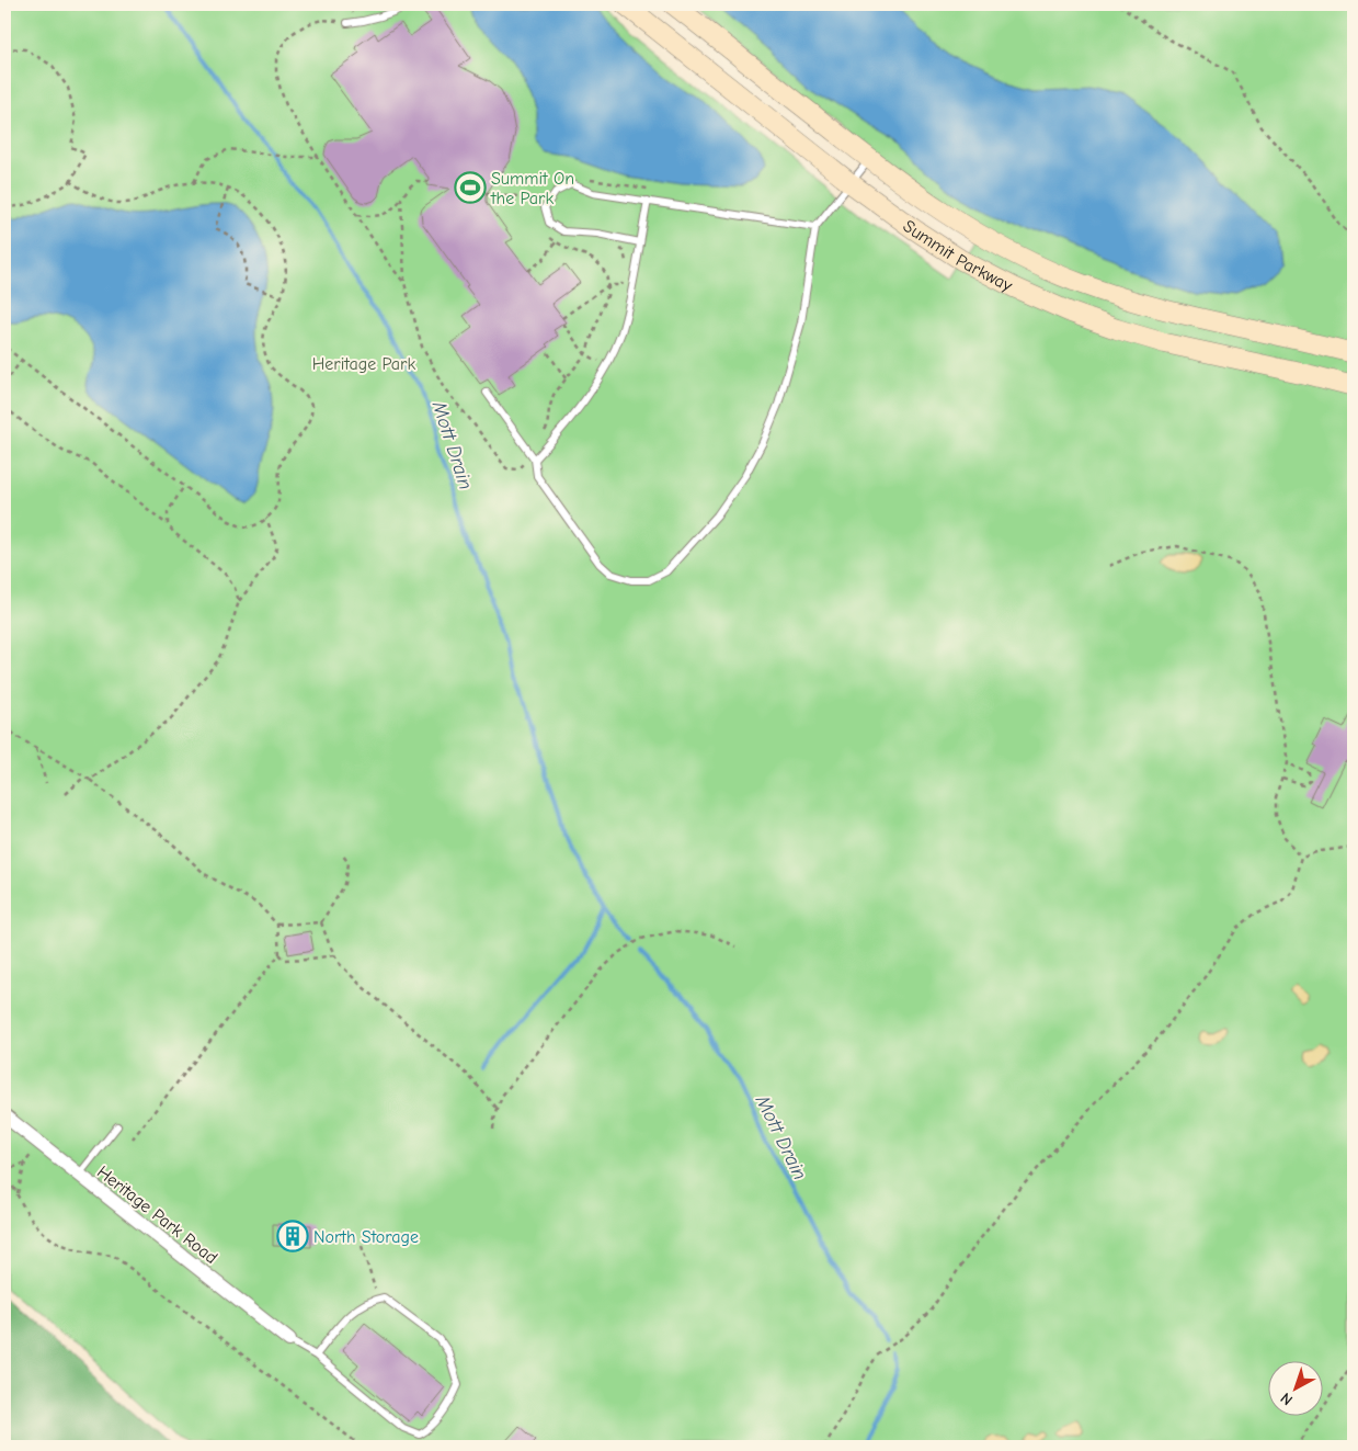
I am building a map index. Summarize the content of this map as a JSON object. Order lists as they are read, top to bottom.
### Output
{
  "streets": {
    "street": ["Summit Parkway", "Heritage Park Road"]
  },
  "water": ["Mott Drain"],
  "parks": ["Heritage Park"],
  "places": {
    "sports": ["Summit On the Park"],
    "building": ["North Storage"]
  },
  "north": "bottom left"
}
